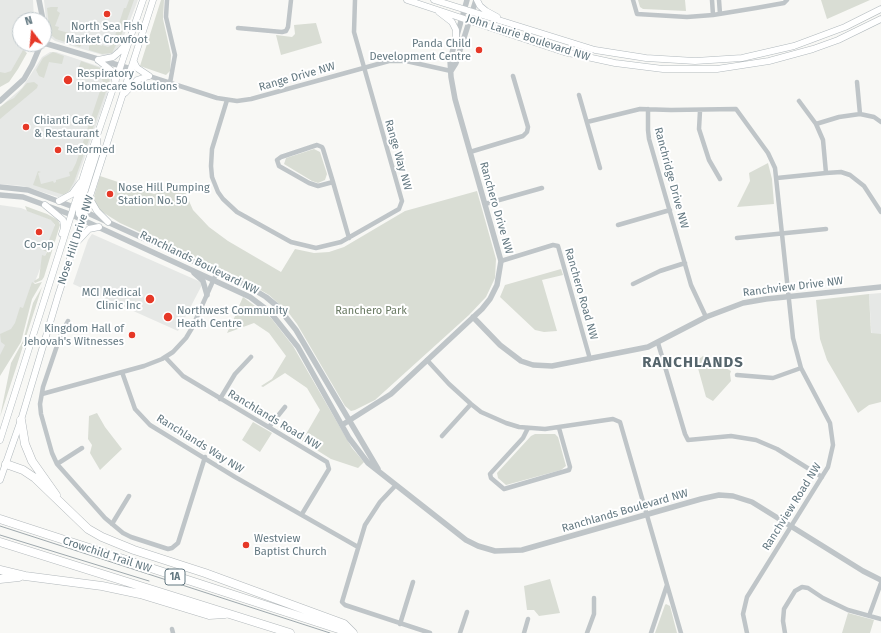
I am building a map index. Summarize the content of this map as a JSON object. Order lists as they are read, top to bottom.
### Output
{
  "streets": {
    "highway": ["Crowchild Trail NW", "1A"],
    "main road": ["John Laurie Boulevard NW", "Nose Hill Drive NW"],
    "street": [
      "Range Drive NW",
      "Range Way NW",
      "Ranchridge Drive NW",
      "Ranchero Drive NW",
      "Ranchlands Boulevard NW",
      "Ranchview Drive NW",
      "Ranchero Road NW",
      "Ranchlands Road NW",
      "Ranchlands Way NW",
      "Ranchview Road NW"
    ]
  },
  "crossings": [
    ["John Laurie Boulevard NW", "Ranchero Drive NW"],
    ["Range Drive NW", "Range Way NW"],
    ["Range Drive NW", "Ranchero Drive NW"],
    ["Ranchridge Drive NW", "Ranchview Drive NW"],
    ["Ranchridge Drive NW", "Ranchview Road NW"],
    ["Ranchero Drive NW", "Ranchlands Boulevard NW"],
    ["Ranchero Drive NW", "Ranchview Drive NW"],
    ["Ranchero Drive NW", "Ranchero Road NW"],
    ["Nose Hill Drive NW", "Ranchlands Boulevard NW"],
    ["Ranchlands Boulevard NW", "Ranchview Road NW"],
    ["Ranchview Drive NW", "Ranchero Road NW"],
    ["Ranchview Drive NW", "Ranchview Road NW"],
    ["Ranchlands Road NW", "Ranchlands Way NW"]
  ],
  "districts": ["RANCHLANDS"],
  "parks": ["Ranchero Park"],
  "places": [
    "North Sea Fish Market Crowfoot",
    "Panda Child Development Centre",
    "Respiratory Homecare Solutions",
    "Chianti Cafe & Restaurant",
    "Reformed",
    "Nose Hill Pumping Station No. 50",
    "Co-op",
    "MCI Medical Clinic Inc",
    "Northwest Community Heath Centre",
    "Kingdom Hall of Jehovah's Witnesses",
    "Westview Baptist Church"
  ],
  "north": "top"
}
